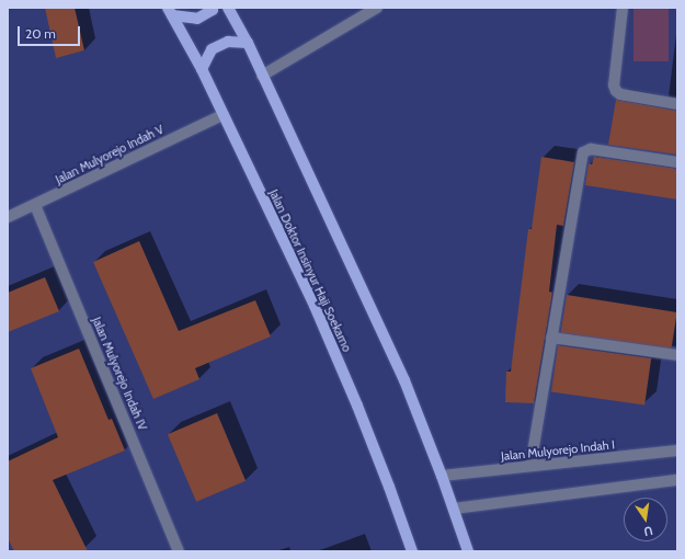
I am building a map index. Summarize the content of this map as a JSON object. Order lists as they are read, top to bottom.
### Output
{
  "streets": {
    "main road": ["Jalan Doktor Insinyur Haji Soekarno"],
    "street": ["Jalan Mulyorejo Indah V", "Jalan Mulyorejo Indah IV", "Jalan Mulyorejo Indah I"]
  },
  "crossings": [
    ["Jalan Mulyorejo Indah V", "Jalan Doktor Insinyur Haji Soekarno"],
    ["Jalan Mulyorejo Indah V", "Jalan Mulyorejo Indah IV"]
  ],
  "scale_bar": "20 m",
  "north": "bottom"
}
